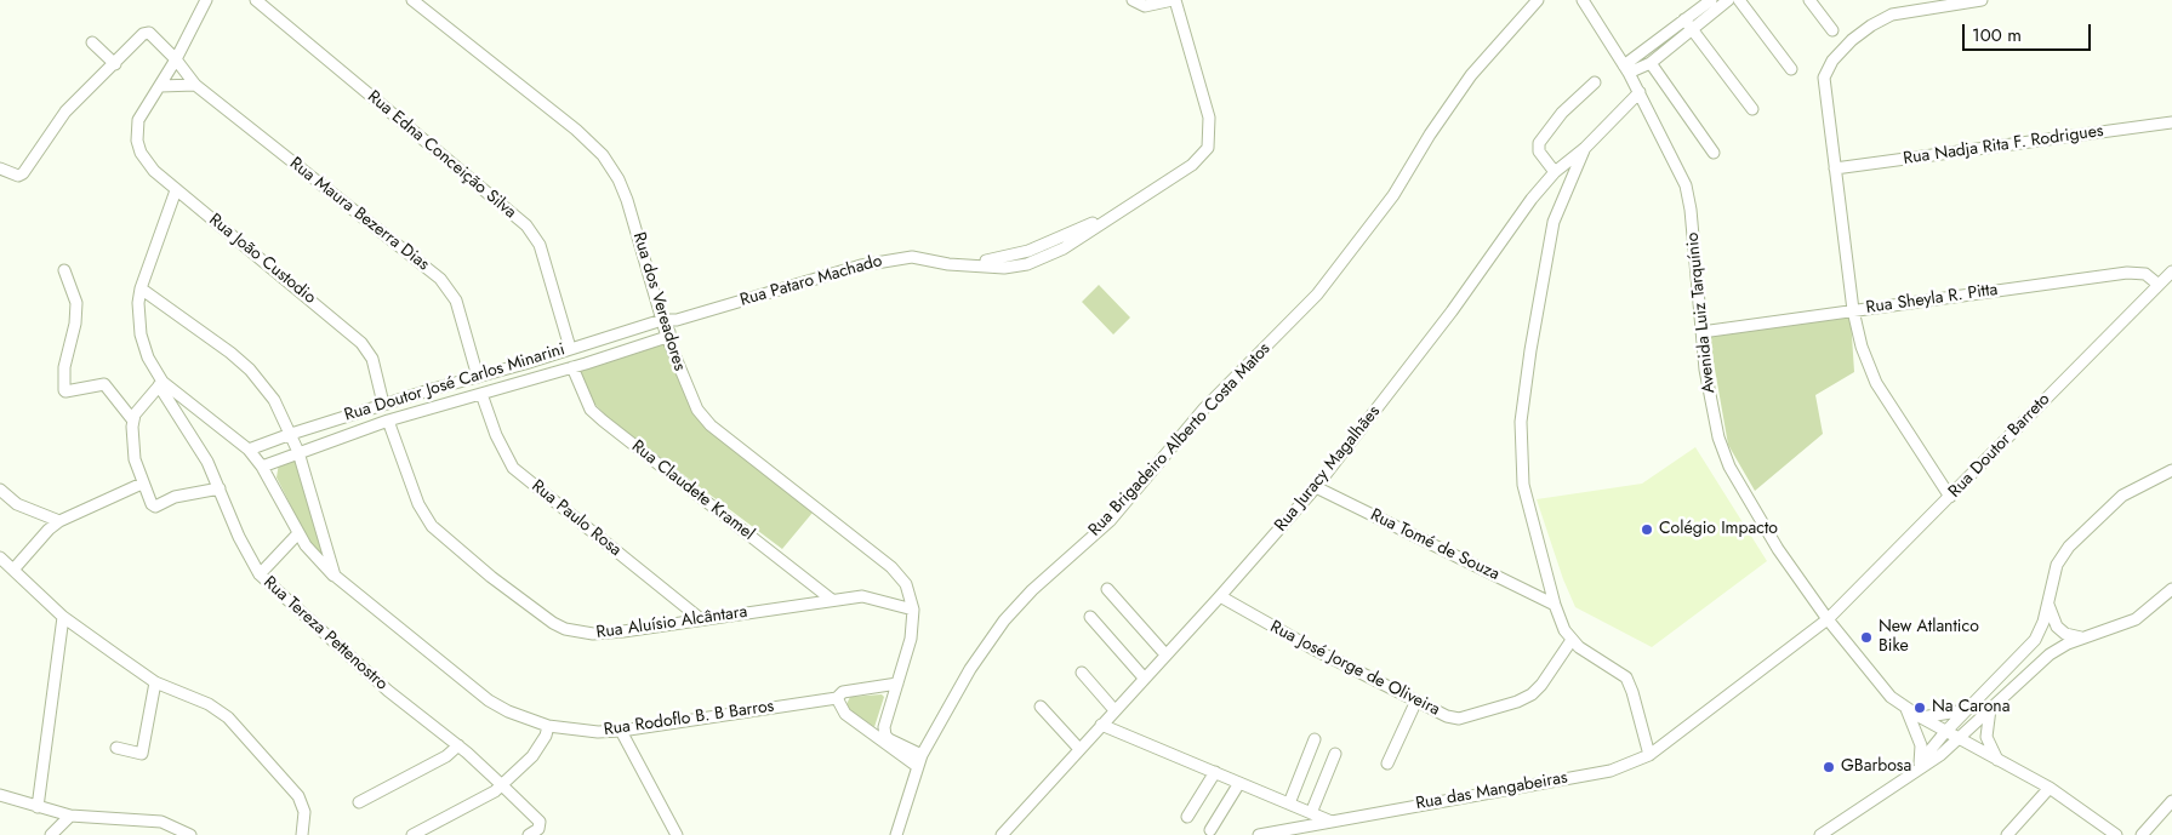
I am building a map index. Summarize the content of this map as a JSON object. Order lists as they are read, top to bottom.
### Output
{
  "streets": {
    "street": [
      "Rua Nadja Rita F. Rodrigues",
      "Rua Edna Conceição Silva",
      "Rua Maura Bezerra Dias",
      "Rua João Custodio",
      "Rua Pataro Machado",
      "Rua Sheyla R. Pitta",
      "Rua dos Vereadores",
      "Avenida Luiz Tarquínio",
      "Rua Doutor José Carlos Minarini",
      "Rua Brigadeiro Alberto Costa Matos",
      "Rua Doutor Barreto",
      "Rua Juracy Magalhães",
      "Rua Claudete Kramel",
      "Rua Paulo Rosa",
      "Rua Tomé de Souza",
      "Rua Aluísio Alcântara",
      "Rua Tereza Pettenostro",
      "Rua José Jorge de Oliveira",
      "Rua Rodoflo B. B Barros",
      "Rua das Mangabeiras"
    ]
  },
  "crossings": [
    ["Rua Edna Conceição Silva", "Rua Doutor José Carlos Minarini"],
    ["Rua Maura Bezerra Dias", "Rua Doutor José Carlos Minarini"],
    ["Rua João Custodio", "Rua Doutor José Carlos Minarini"],
    ["Rua João Custodio", "Rua Tereza Pettenostro"],
    ["Rua Pataro Machado", "Rua dos Vereadores"],
    ["Rua Pataro Machado", "Rua Doutor José Carlos Minarini"],
    ["Rua Sheyla R. Pitta", "Avenida Luiz Tarquínio"],
    ["Rua Sheyla R. Pitta", "Rua Doutor Barreto"],
    ["Rua dos Vereadores", "Rua Doutor José Carlos Minarini"],
    ["Rua dos Vereadores", "Rua Brigadeiro Alberto Costa Matos"],
    ["Rua dos Vereadores", "Rua Aluísio Alcântara"],
    ["Rua dos Vereadores", "Rua Rodoflo B. B Barros"],
    ["Avenida Luiz Tarquínio", "Rua Doutor Barreto"],
    ["Avenida Luiz Tarquínio", "Rua Juracy Magalhães"],
    ["Rua Doutor José Carlos Minarini", "Rua Claudete Kramel"],
    ["Rua Doutor José Carlos Minarini", "Rua Paulo Rosa"],
    ["Rua Doutor José Carlos Minarini", "Rua Aluísio Alcântara"],
    ["Rua Doutor José Carlos Minarini", "Rua Rodoflo B. B Barros"],
    ["Rua Doutor Barreto", "Rua das Mangabeiras"],
    ["Rua Juracy Magalhães", "Rua Tomé de Souza"],
    ["Rua Juracy Magalhães", "Rua José Jorge de Oliveira"],
    ["Rua Claudete Kramel", "Rua Aluísio Alcântara"],
    ["Rua Paulo Rosa", "Rua Aluísio Alcântara"],
    ["Rua Tereza Pettenostro", "Rua Rodoflo B. B Barros"]
  ],
  "places": [
    "Colégio Impacto",
    "New Atlantico Bike",
    "Na Carona",
    "GBarbosa"
  ],
  "scale_bar": "100 m"
}
